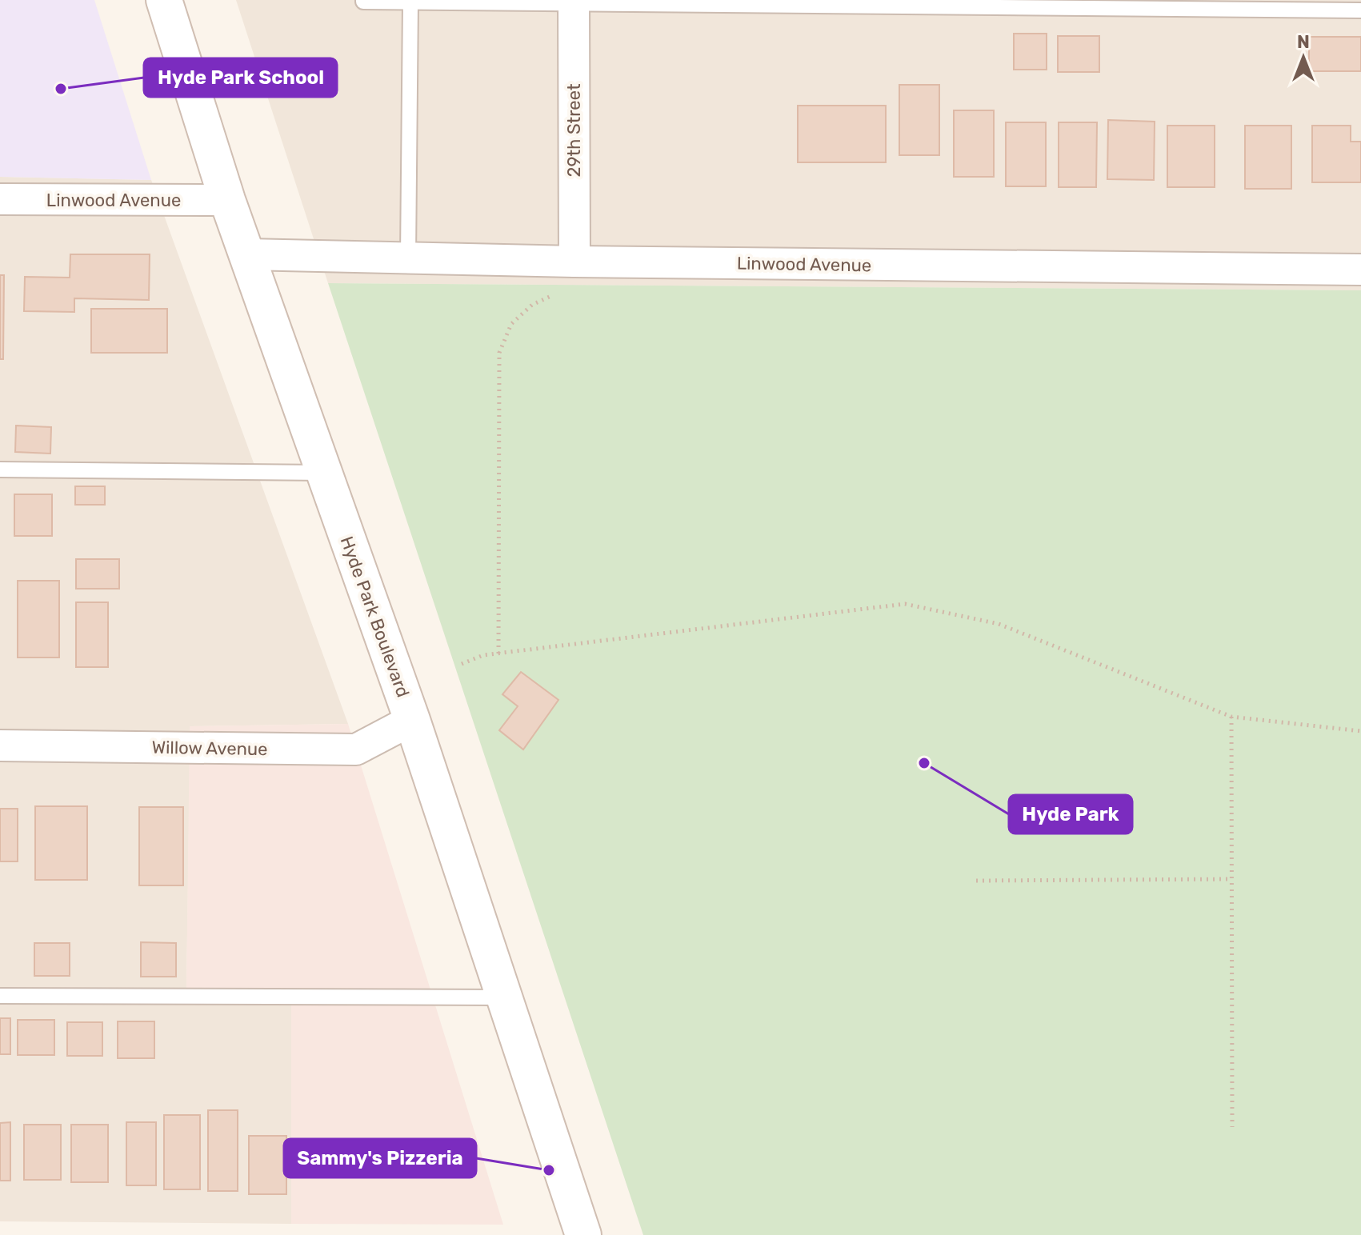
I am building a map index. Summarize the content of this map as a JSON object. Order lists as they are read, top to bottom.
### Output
{
  "streets": {
    "main road": ["Hyde Park Boulevard"],
    "street": ["29th Street", "Linwood Avenue", "Willow Avenue"]
  },
  "crossings": [
    ["29th Street", "Linwood Avenue"],
    ["Linwood Avenue", "Hyde Park Boulevard"],
    ["Hyde Park Boulevard", "Willow Avenue"]
  ],
  "places": ["Hyde Park School", "Hyde Park", "Sammy's Pizzeria"],
  "north": "top"
}
